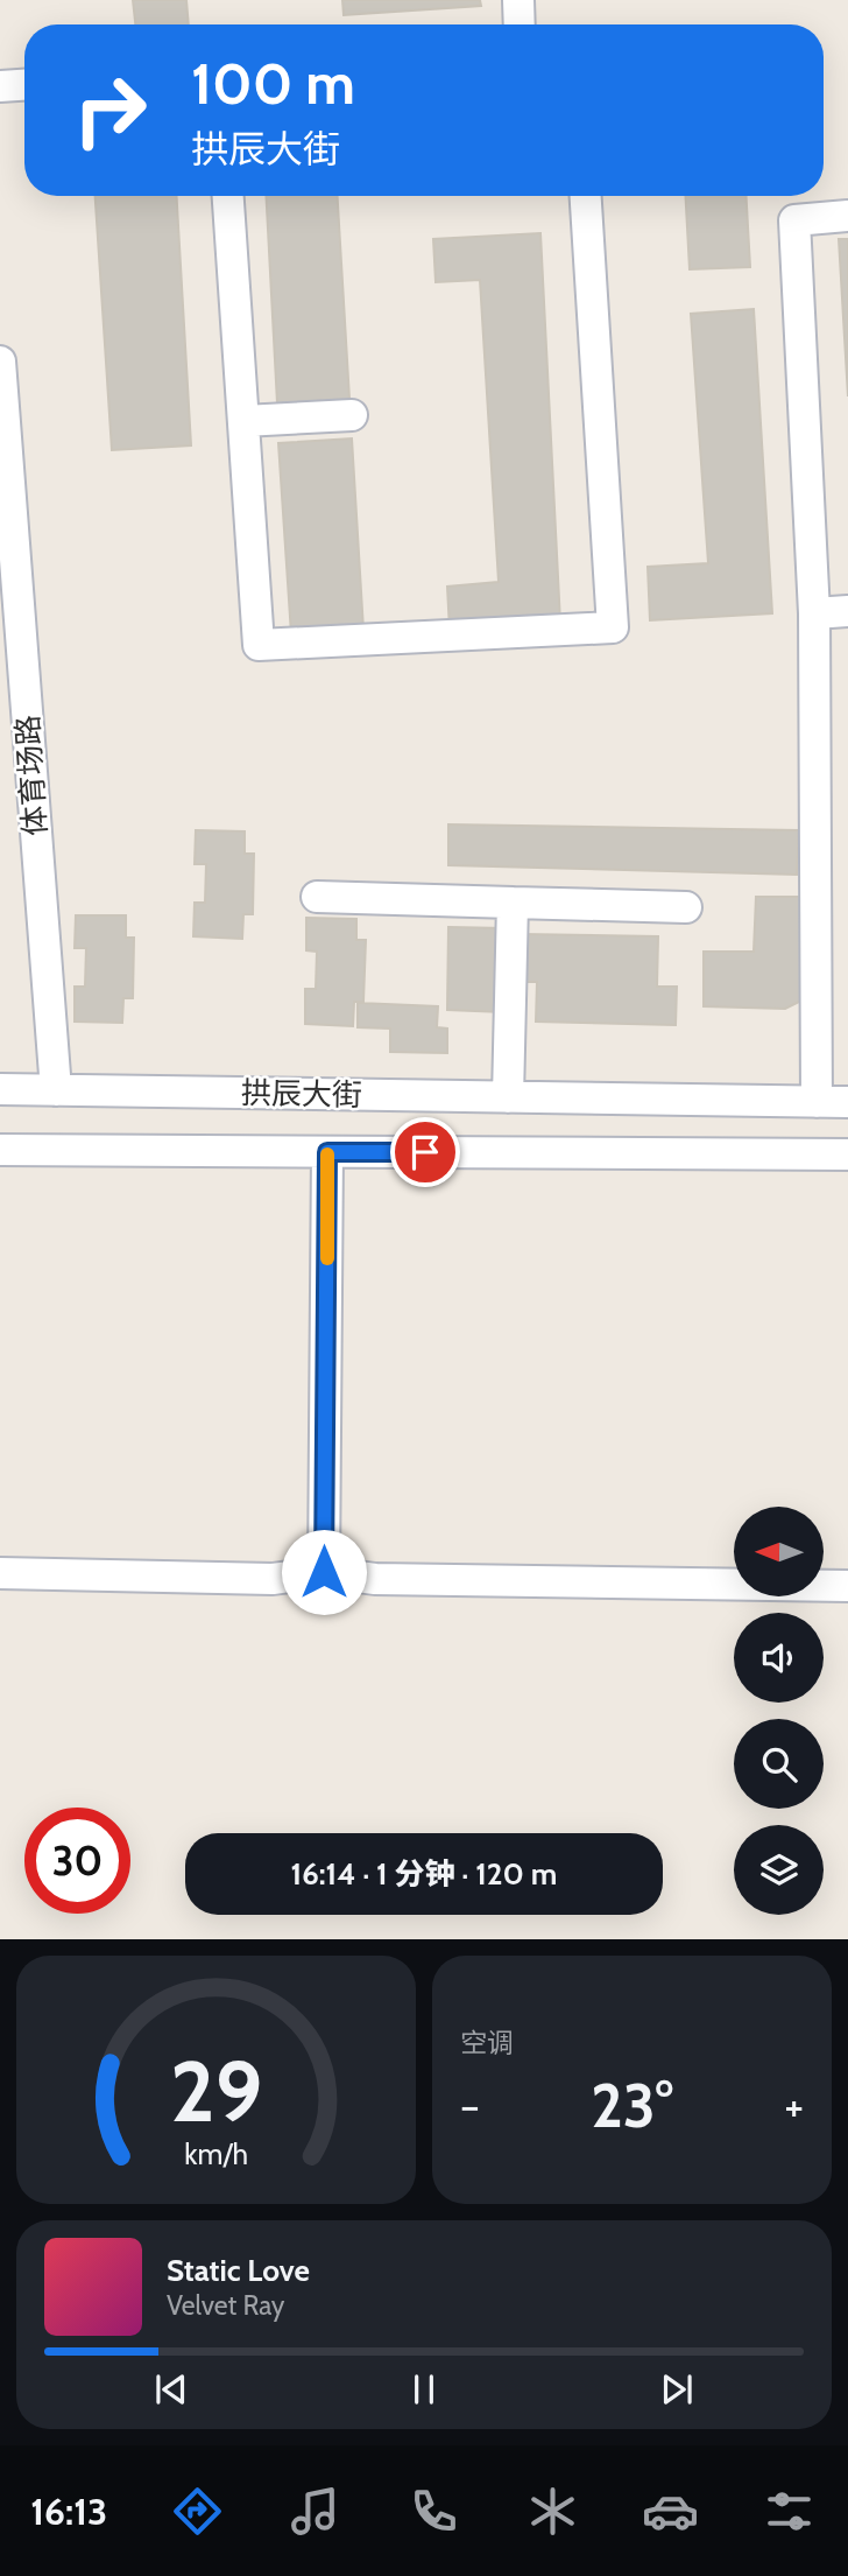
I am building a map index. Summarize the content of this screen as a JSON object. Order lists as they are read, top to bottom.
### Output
{
  "streets": {
    "street": ["体育场路", "拱辰大街"]
  },
  "crossings": [
    ["体育场路", "拱辰大街"]
  ],
  "north": "left",
  "page": {
    "turn": ["100 m", "拱辰大街"],
    "limit": "30",
    "trip": "16:14 · 1 分钟 · 120 m",
    "tile": "空调",
    "heat": ["−", "23°", "+"],
    "song": ["Static Love", "Velvet Ray"],
    "tabs": "16:13",
    "gauge": ["29", "km/h"]
  }
}
